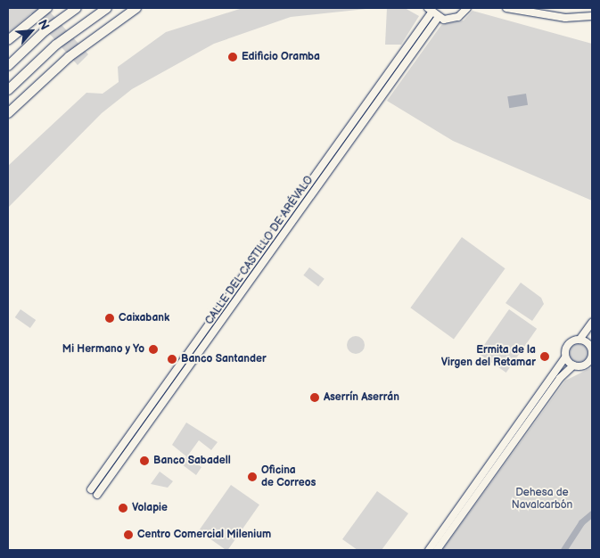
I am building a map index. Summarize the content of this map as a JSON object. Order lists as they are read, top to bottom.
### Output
{
  "streets": {
    "street": ["CALLE DEL CASTILLO DE ARÉVALO"]
  },
  "parks": ["Dehesa de Navalcarbón"],
  "places": [
    "Edificio Oramba",
    "Caixabank",
    "Mi Hermano y Yo",
    "Ermita de la Virgen del Retamar",
    "Banco Santander",
    "Aserrín Aserrán",
    "Banco Sabadell",
    "Oficina de Correos",
    "Volapie",
    "Centro Comercial Milenium"
  ],
  "north": "top right"
}
